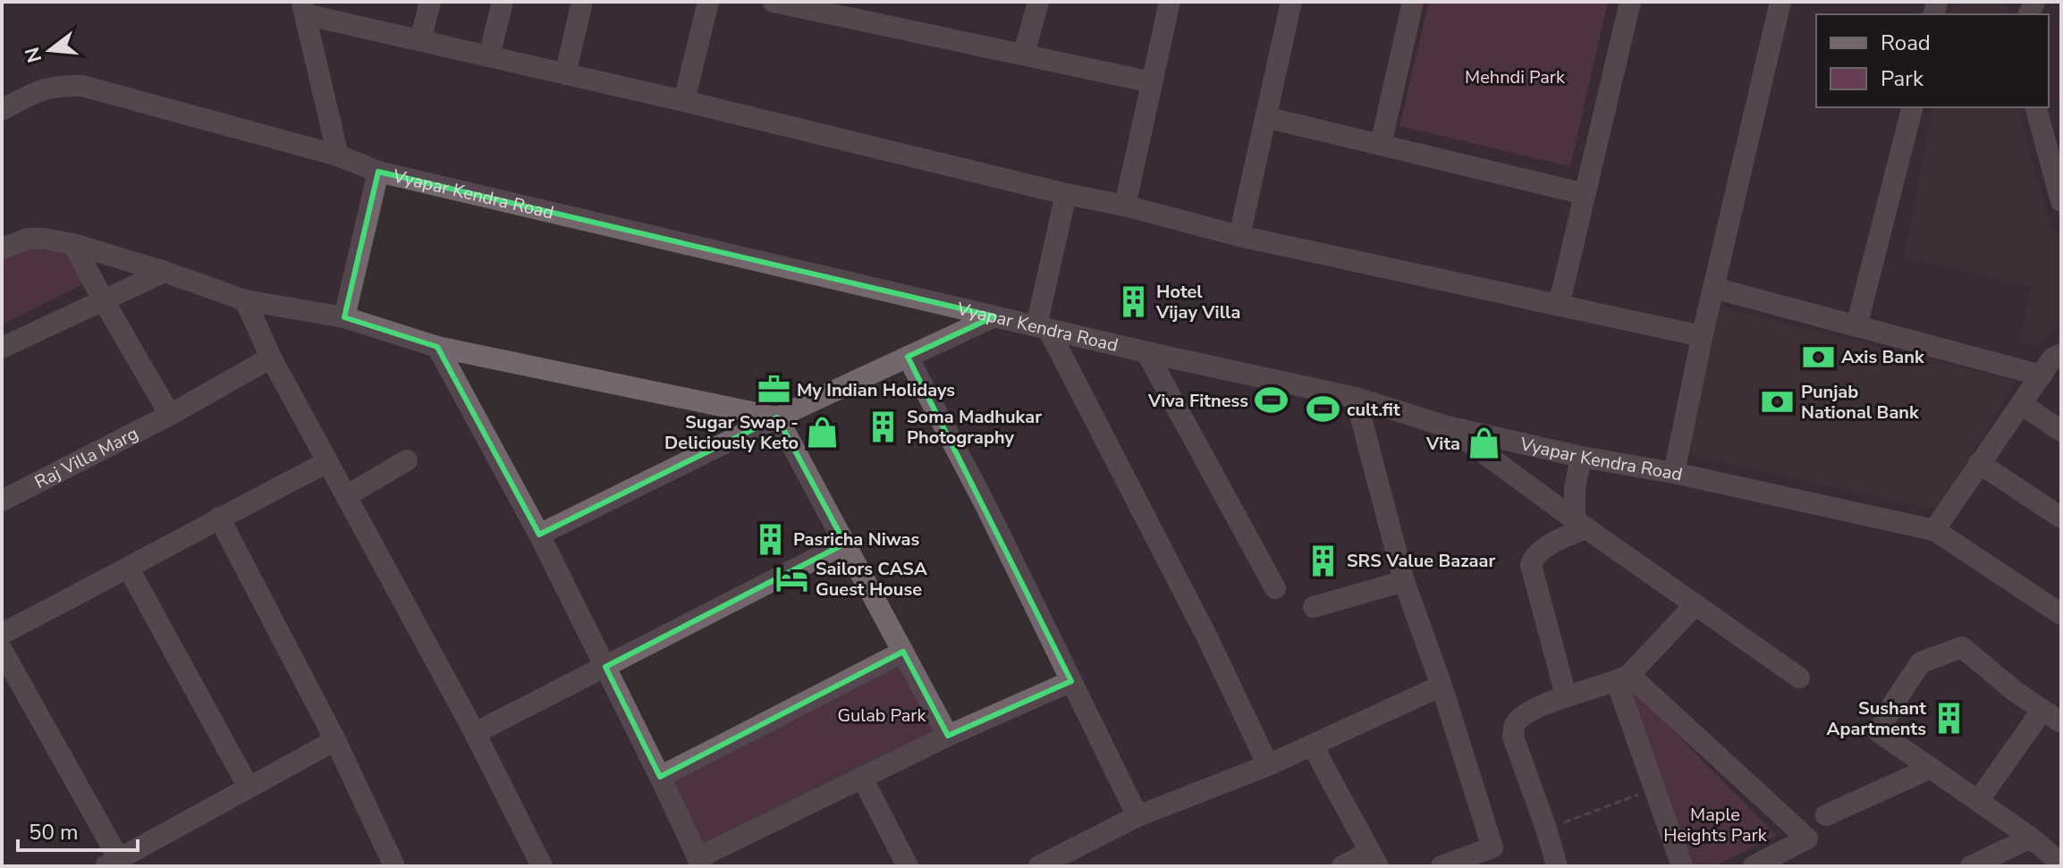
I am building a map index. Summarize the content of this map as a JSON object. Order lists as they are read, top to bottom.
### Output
{
  "streets": {
    "street": ["Vyapar Kendra Road", "Raj Villa Marg"]
  },
  "parks": ["Mehndi Park", "Gulab Park", "Maple Heights Park"],
  "places": {
    "building": [
      "Hotel Vijay Villa",
      "Soma Madhukar Photography",
      "Pasricha Niwas",
      "SRS Value Bazaar",
      "Sushant Apartments"
    ],
    "bank": ["Axis Bank", "Punjab National Bank"],
    "office": ["My Indian Holidays"],
    "sports": ["Viva Fitness", "cult.fit"],
    "shop": ["Sugar Swap - Deliciously Keto", "Vita"],
    "hotel": ["Sailors CASA Guest House"]
  },
  "legend": ["Road", "Park"],
  "scale_bar": "50 m",
  "north": "left"
}
